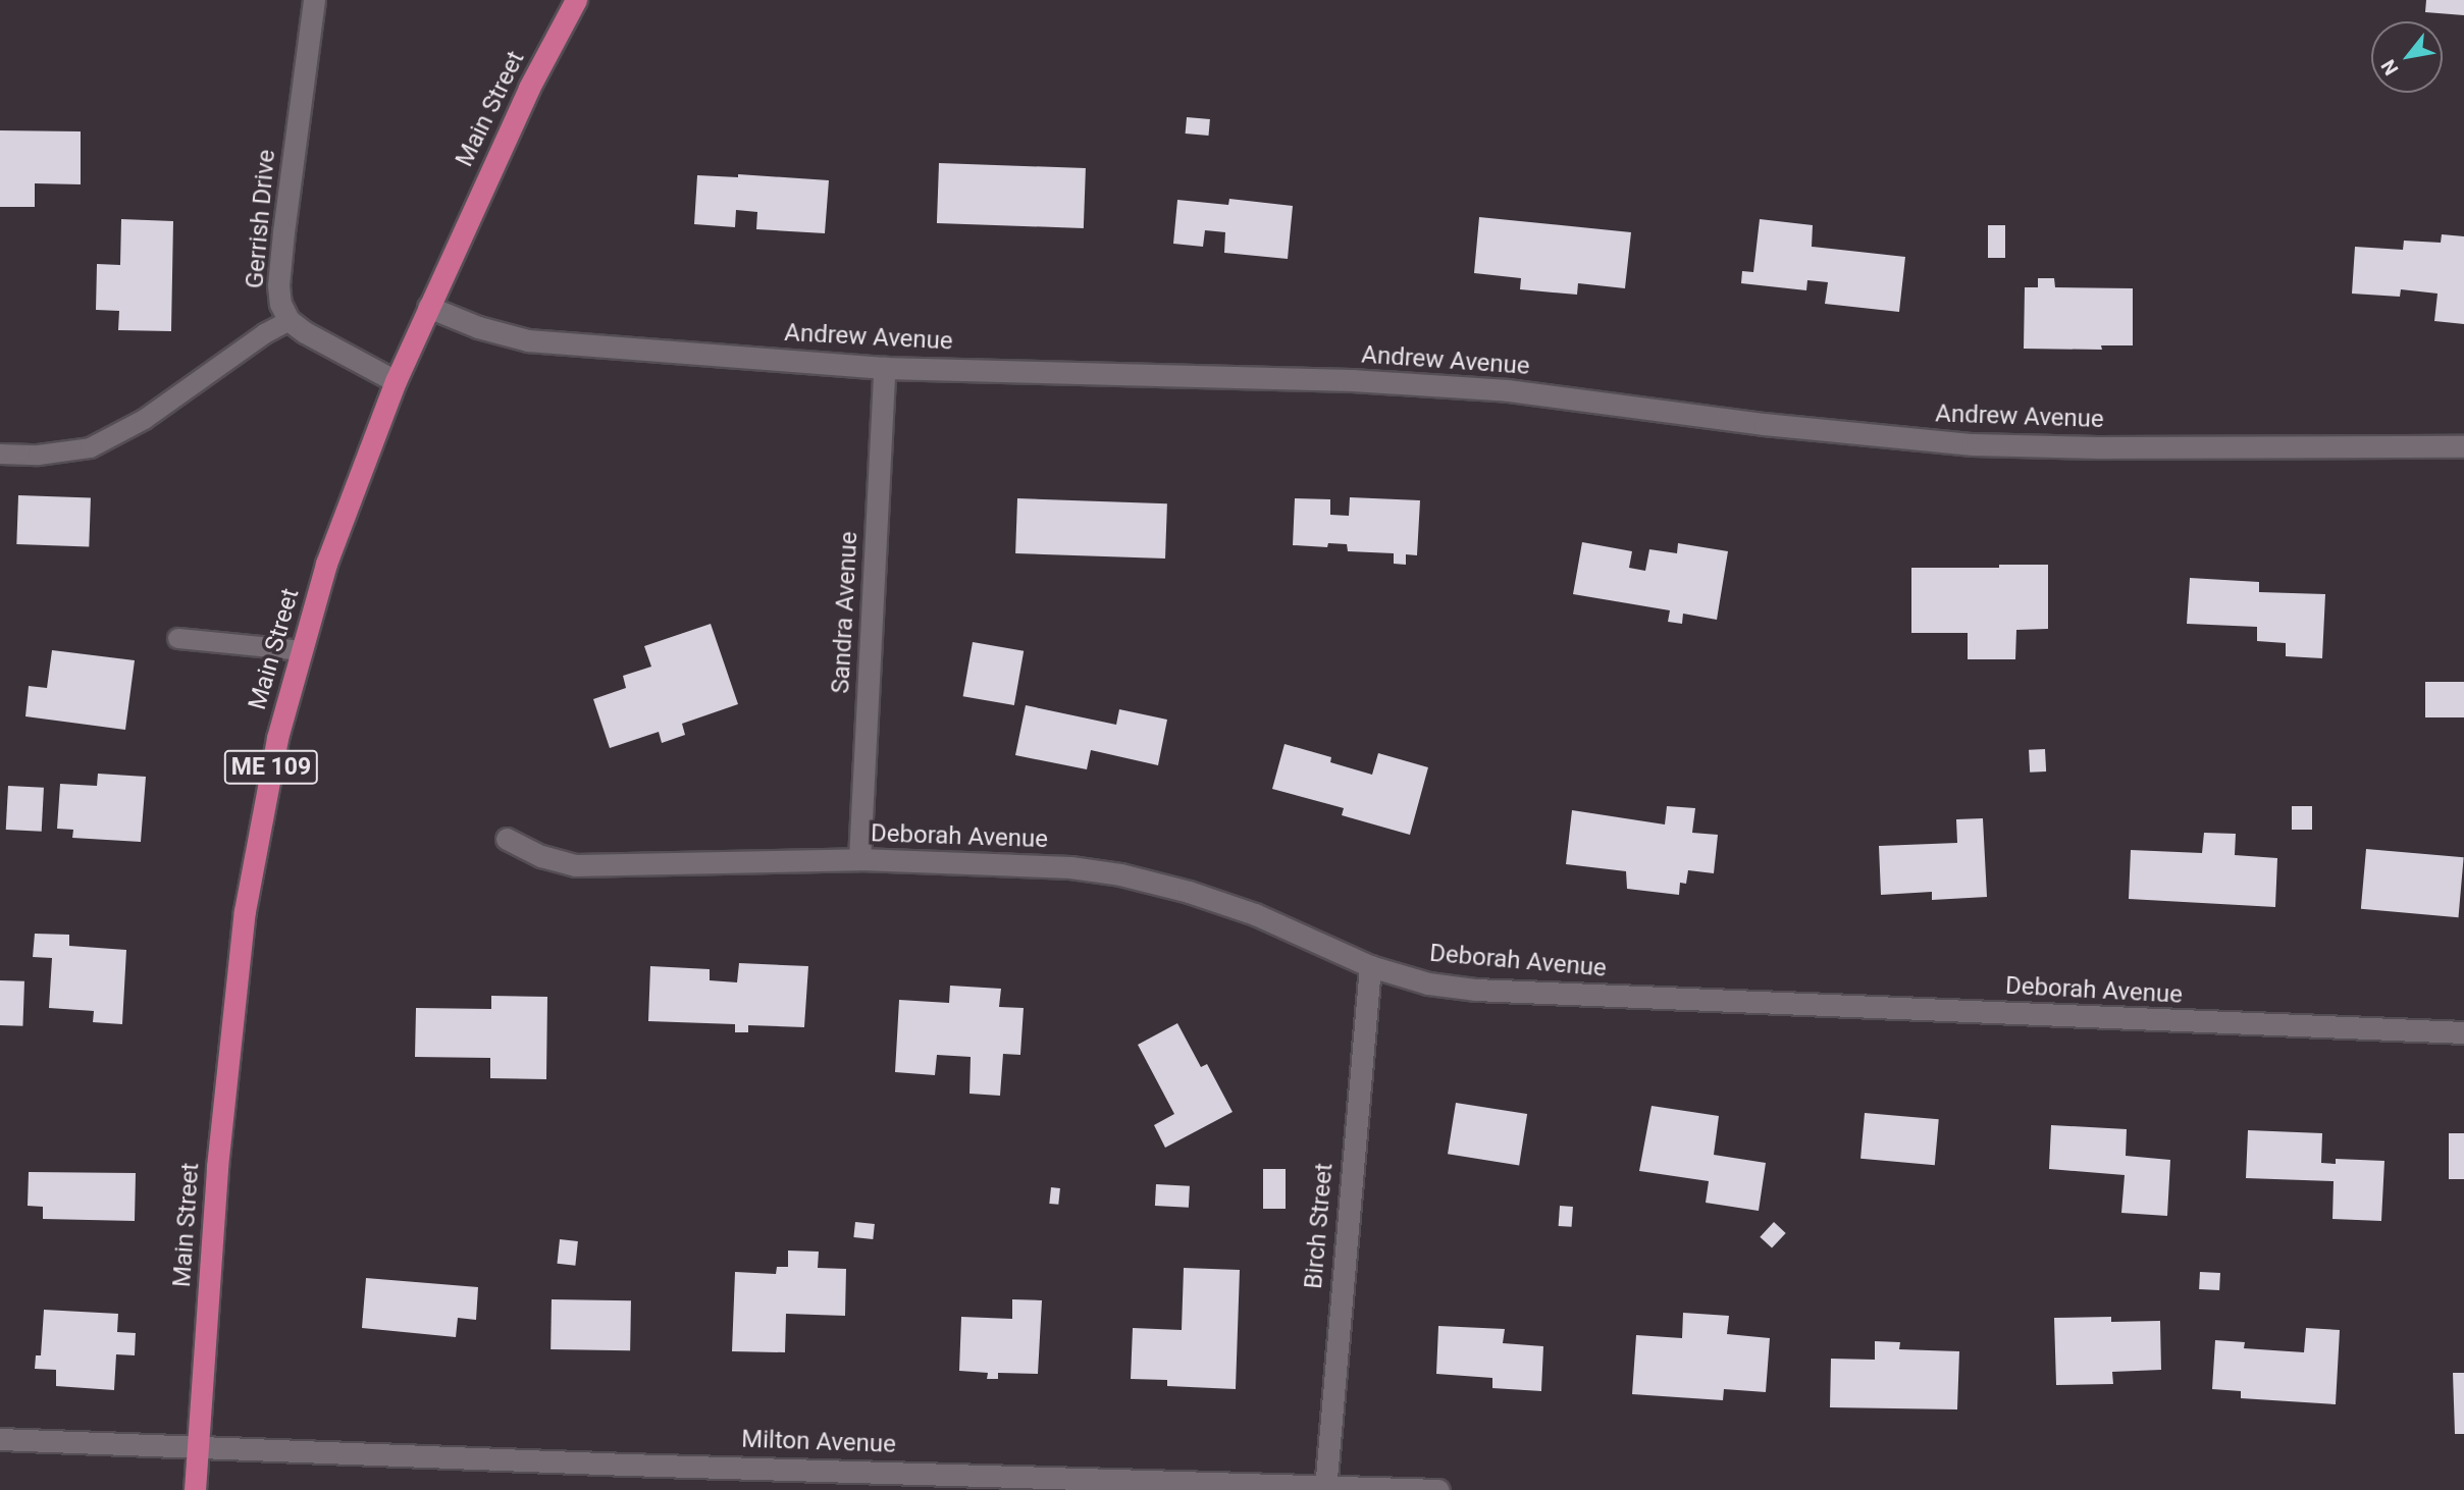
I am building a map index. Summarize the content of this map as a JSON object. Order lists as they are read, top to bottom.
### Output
{
  "streets": {
    "highway": ["Main Street", "ME 109"],
    "street": [
      "Gerrish Drive",
      "Andrew Avenue",
      "Sandra Avenue",
      "Deborah Avenue",
      "Birch Street",
      "Milton Avenue"
    ]
  },
  "crossings": [
    ["Main Street", "Gerrish Drive"],
    ["Main Street", "Andrew Avenue"],
    ["Main Street", "Milton Avenue"],
    ["Andrew Avenue", "Sandra Avenue"],
    ["Sandra Avenue", "Deborah Avenue"],
    ["Deborah Avenue", "Birch Street"],
    ["Birch Street", "Milton Avenue"]
  ],
  "north": "bottom left"
}
